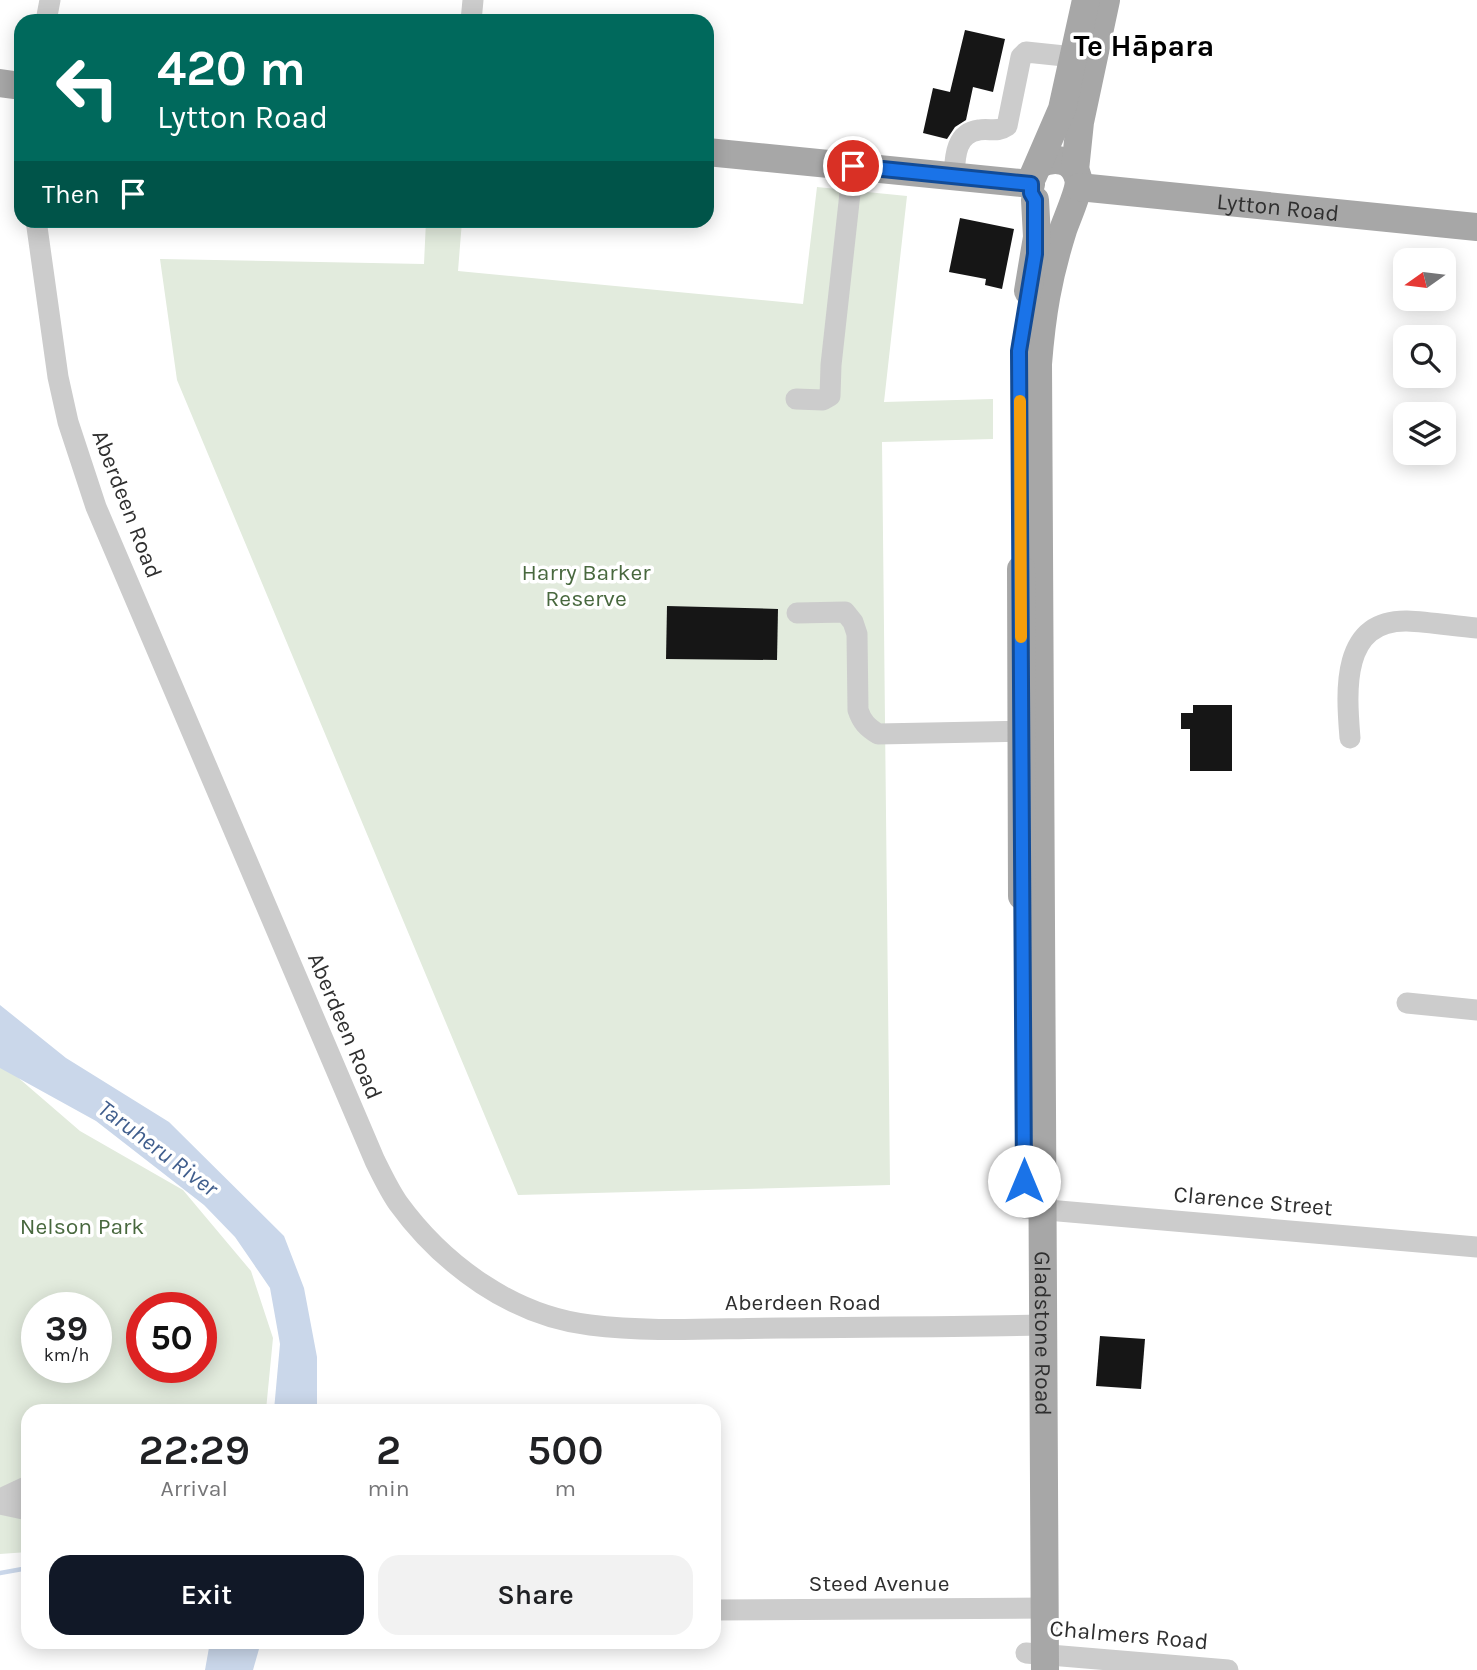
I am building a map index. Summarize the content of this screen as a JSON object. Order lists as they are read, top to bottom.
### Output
{
  "streets": {
    "main road": ["Lytton Road", "Gladstone Road"],
    "street": [
      "Aberdeen Road",
      "Clarence Street",
      "Steed Avenue",
      "Chalmers Road"
    ]
  },
  "crossings": [
    ["Lytton Road", "Gladstone Road"],
    ["Aberdeen Road", "Gladstone Road"],
    ["Clarence Street", "Gladstone Road"],
    ["Gladstone Road", "Steed Avenue"],
    ["Gladstone Road", "Chalmers Road"]
  ],
  "districts": ["Te Hāpara"],
  "water": ["Taruheru River"],
  "parks": ["Harry Barker Reserve", "Nelson Park"],
  "north": "left",
  "page": {
    "turn": ["420 m", "Lytton Road"],
    "then": "Then",
    "speed": "39 km/h",
    "limit": "50",
    "eta": [
      "22:29",
      "Arrival",
      "2",
      "min",
      "500",
      "m"
    ],
    "buttons": ["Exit", "Share"]
  }
}
